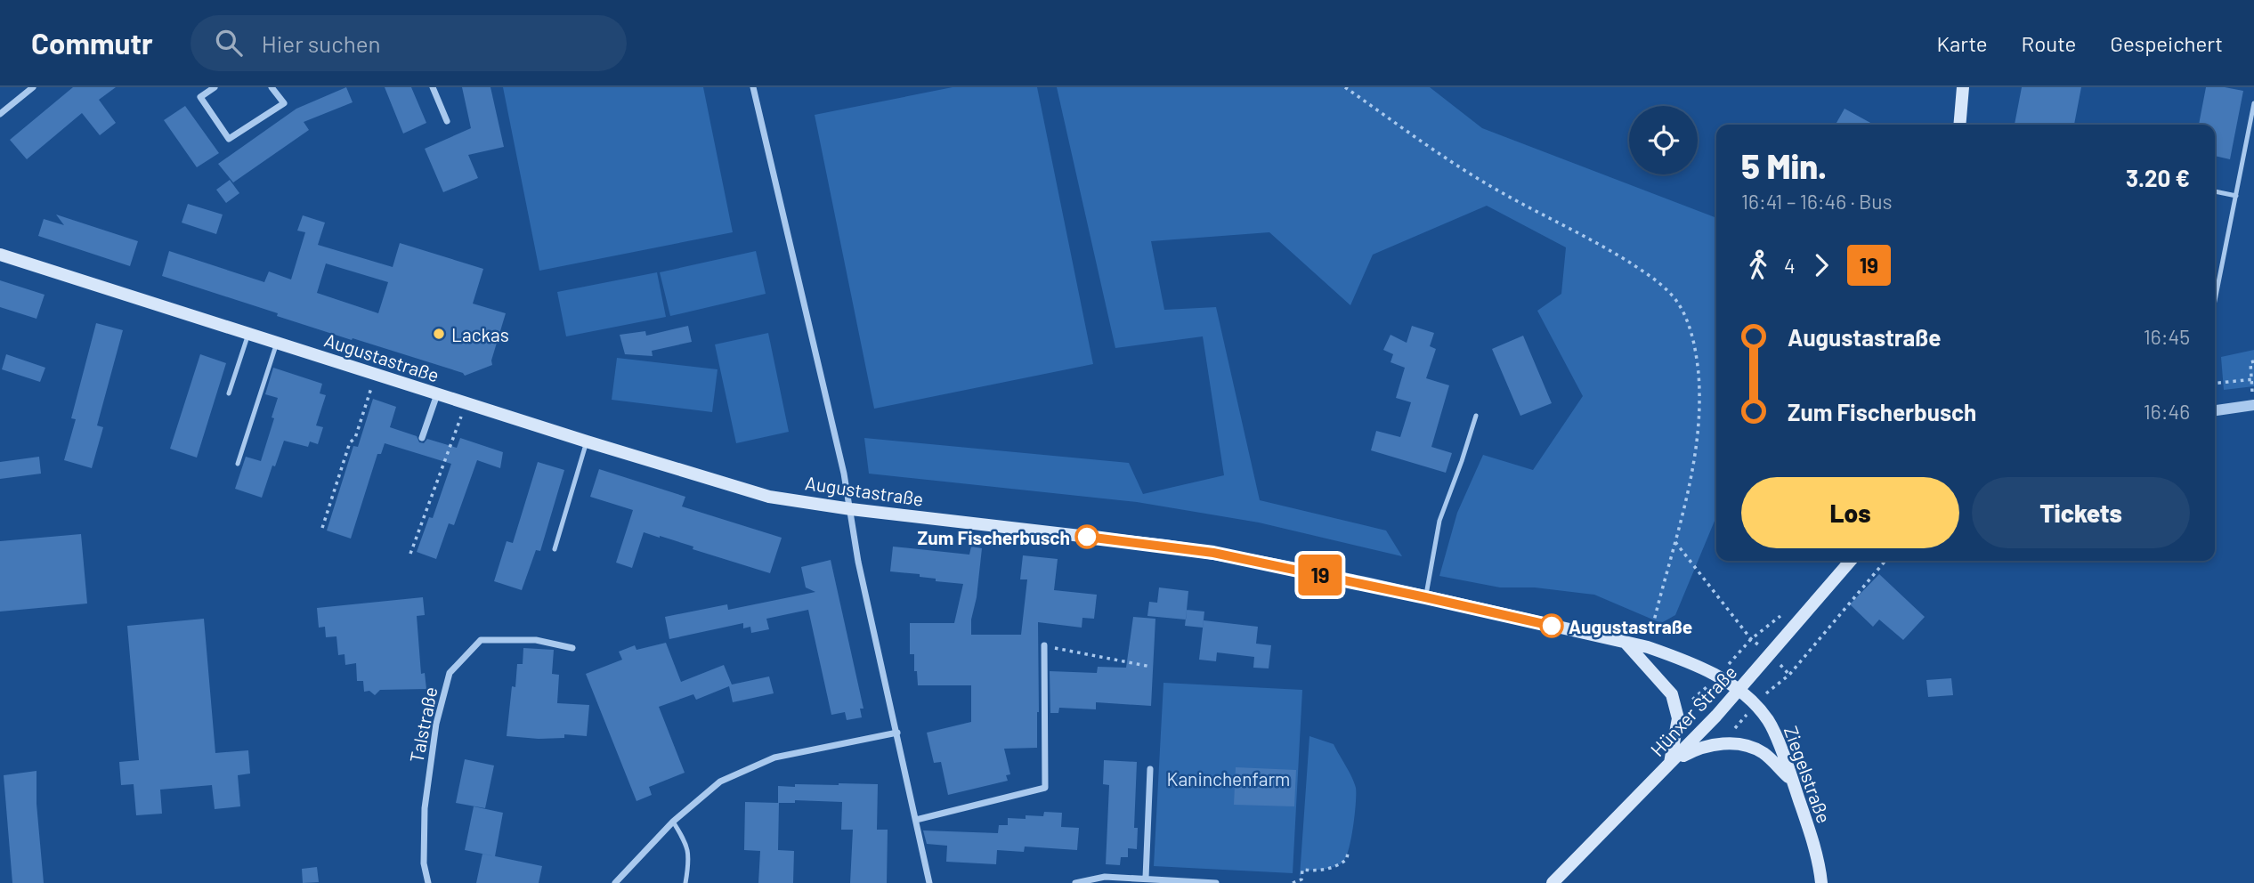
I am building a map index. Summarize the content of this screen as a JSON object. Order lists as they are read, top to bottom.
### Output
{
  "streets": {
    "main road": ["Augustastraße", "Hünxer Straße", "Ziegelstraße"],
    "street": ["Talstraße"]
  },
  "crossings": [
    ["Augustastraße", "Hünxer Straße"],
    ["Augustastraße", "Ziegelstraße"],
    ["Hünxer Straße", "Ziegelstraße"]
  ],
  "parks": ["Kaninchenfarm"],
  "places": ["Lackas", "Zum Fischerbusch", "Augustastraße"],
  "lines": ["bus line 19"],
  "page": {
    "header": "Commutr",
    "search": "Hier suchen",
    "nav": ["Karte", "Route", "Gespeichert"],
    "on_map": "19",
    "heading": ["5 Min.", "16:41 – 16:46 · Bus", "3.20 €"],
    "legs": ["4", "19"],
    "list": [
      {
        "name": "Augustastraße",
        "value": "16:45"
      },
      {
        "name": "Zum Fischerbusch",
        "value": "16:46"
      }
    ],
    "buttons": ["Los", "Tickets"]
  }
}
